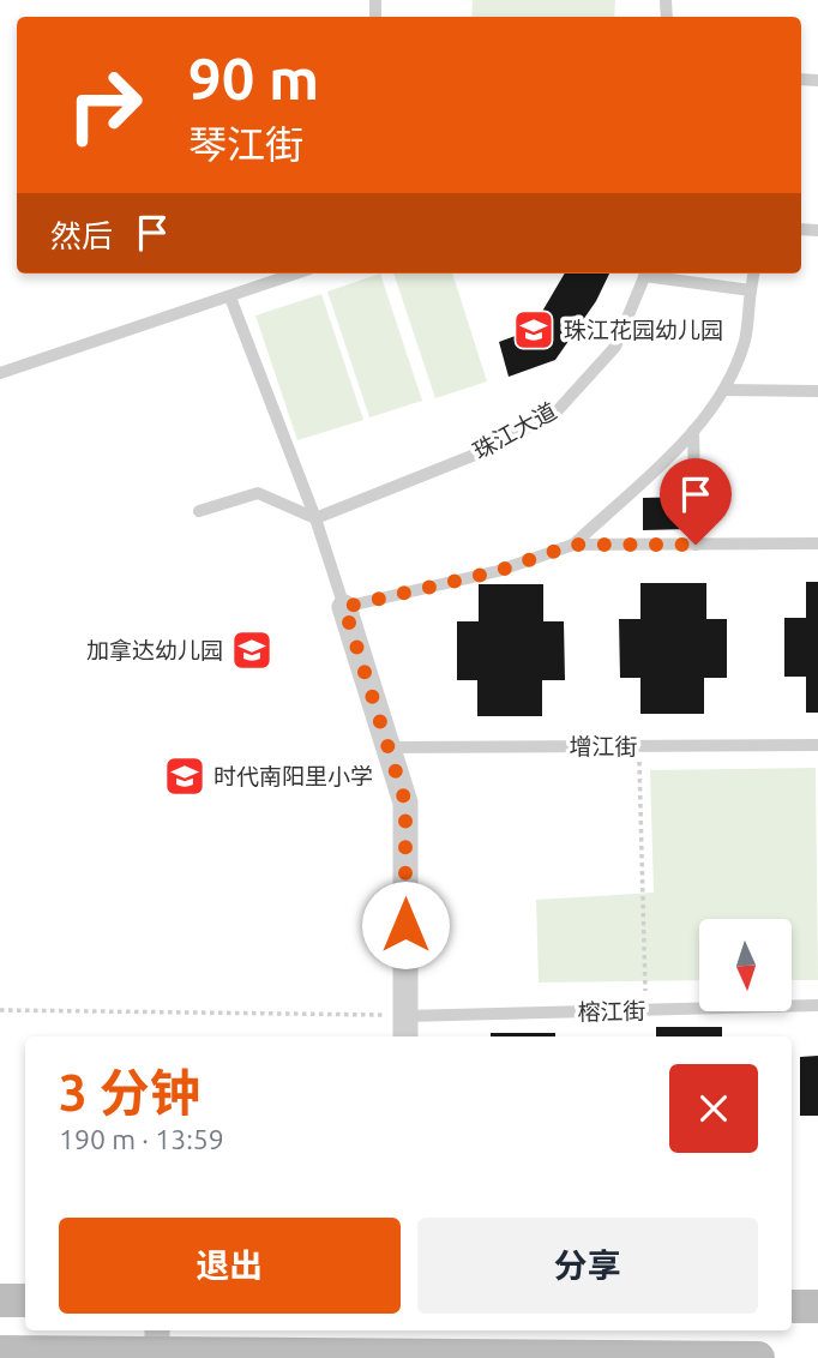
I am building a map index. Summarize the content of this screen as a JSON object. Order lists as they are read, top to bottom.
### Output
{
  "streets": {
    "lane": ["珠江大道", "增江街", "榕江街"]
  },
  "places": {
    "school or university": ["珠江花园幼儿园", "加拿达幼儿园", "时代南阳里小学"]
  },
  "north": "bottom",
  "page": {
    "turn": ["90 m", "琴江街"],
    "then": "然后",
    "heading": ["3 分钟", "190 m · 13:59"],
    "buttons": ["退出", "分享"]
  }
}
